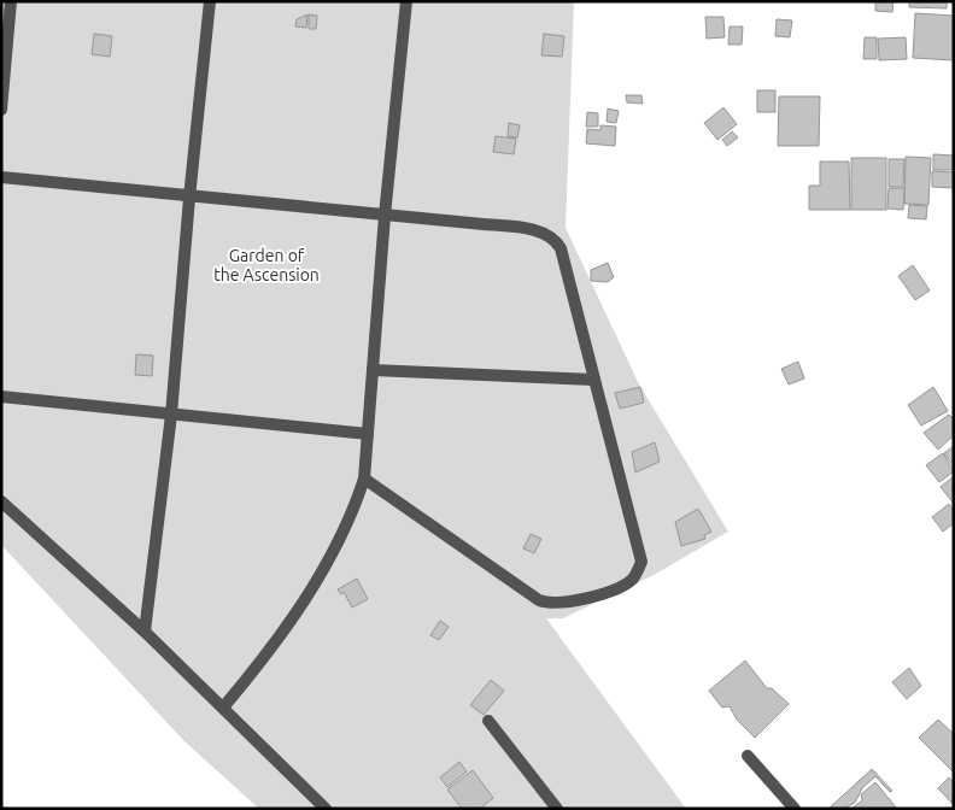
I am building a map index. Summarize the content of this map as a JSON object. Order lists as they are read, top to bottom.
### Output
{
  "parks": ["Garden of the Ascension"]
}
